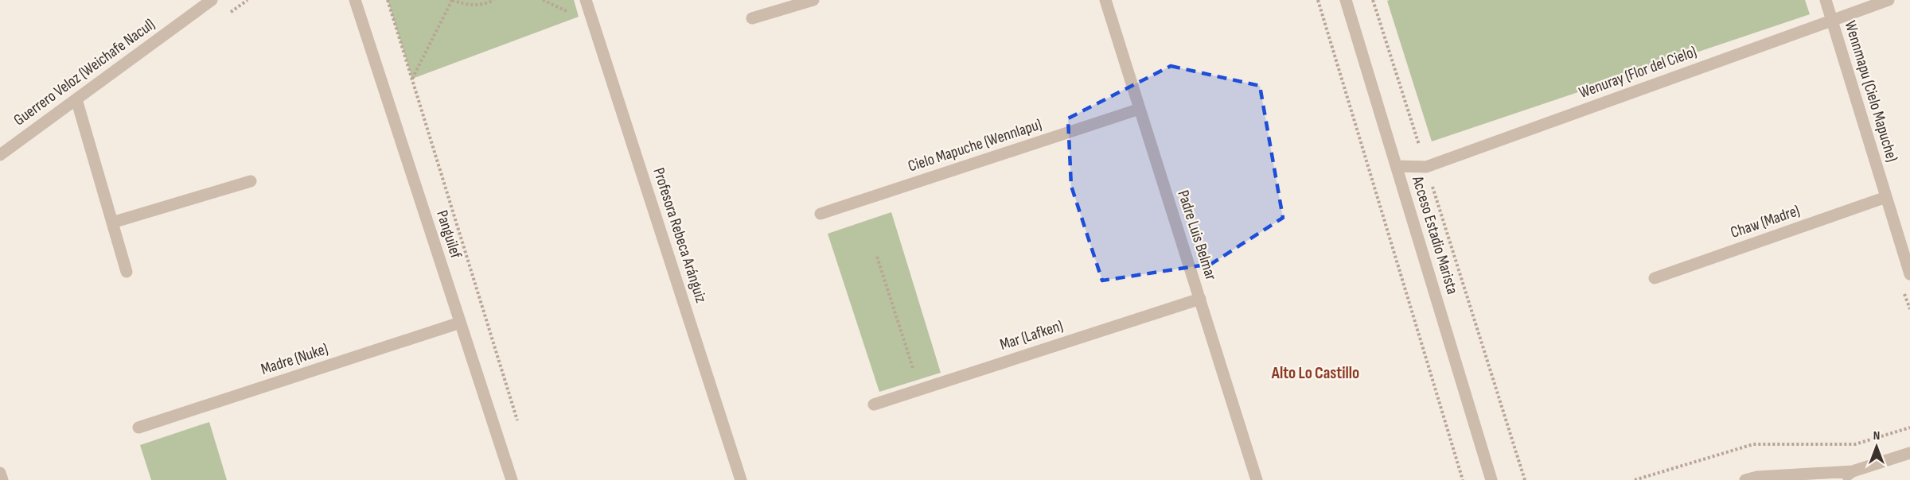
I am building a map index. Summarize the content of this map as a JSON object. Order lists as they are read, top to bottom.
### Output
{
  "streets": {
    "street": [
      "Guerrero Veloz (Weichafe Nacul)",
      "Wenuray (Flor del Cielo)",
      "Wennmapu (Cielo Mapuche)",
      "Cielo Mapuche (Wennlapu)",
      "Chaw (Madre)",
      "Panguilef",
      "Profesora Rebeca Aránguiz",
      "Padre Luis Belmar",
      "Acceso Estadio Marista",
      "Mar (Lafken)",
      "Madre (Nuke)"
    ]
  },
  "crossings": [
    ["Wenuray (Flor del Cielo)", "Wennmapu (Cielo Mapuche)"],
    ["Wenuray (Flor del Cielo)", "Acceso Estadio Marista"],
    ["Wennmapu (Cielo Mapuche)", "Chaw (Madre)"],
    ["Cielo Mapuche (Wennlapu)", "Padre Luis Belmar"],
    ["Panguilef", "Madre (Nuke)"],
    ["Padre Luis Belmar", "Mar (Lafken)"]
  ],
  "districts": ["Alto Lo Castillo"],
  "north": "top"
}
